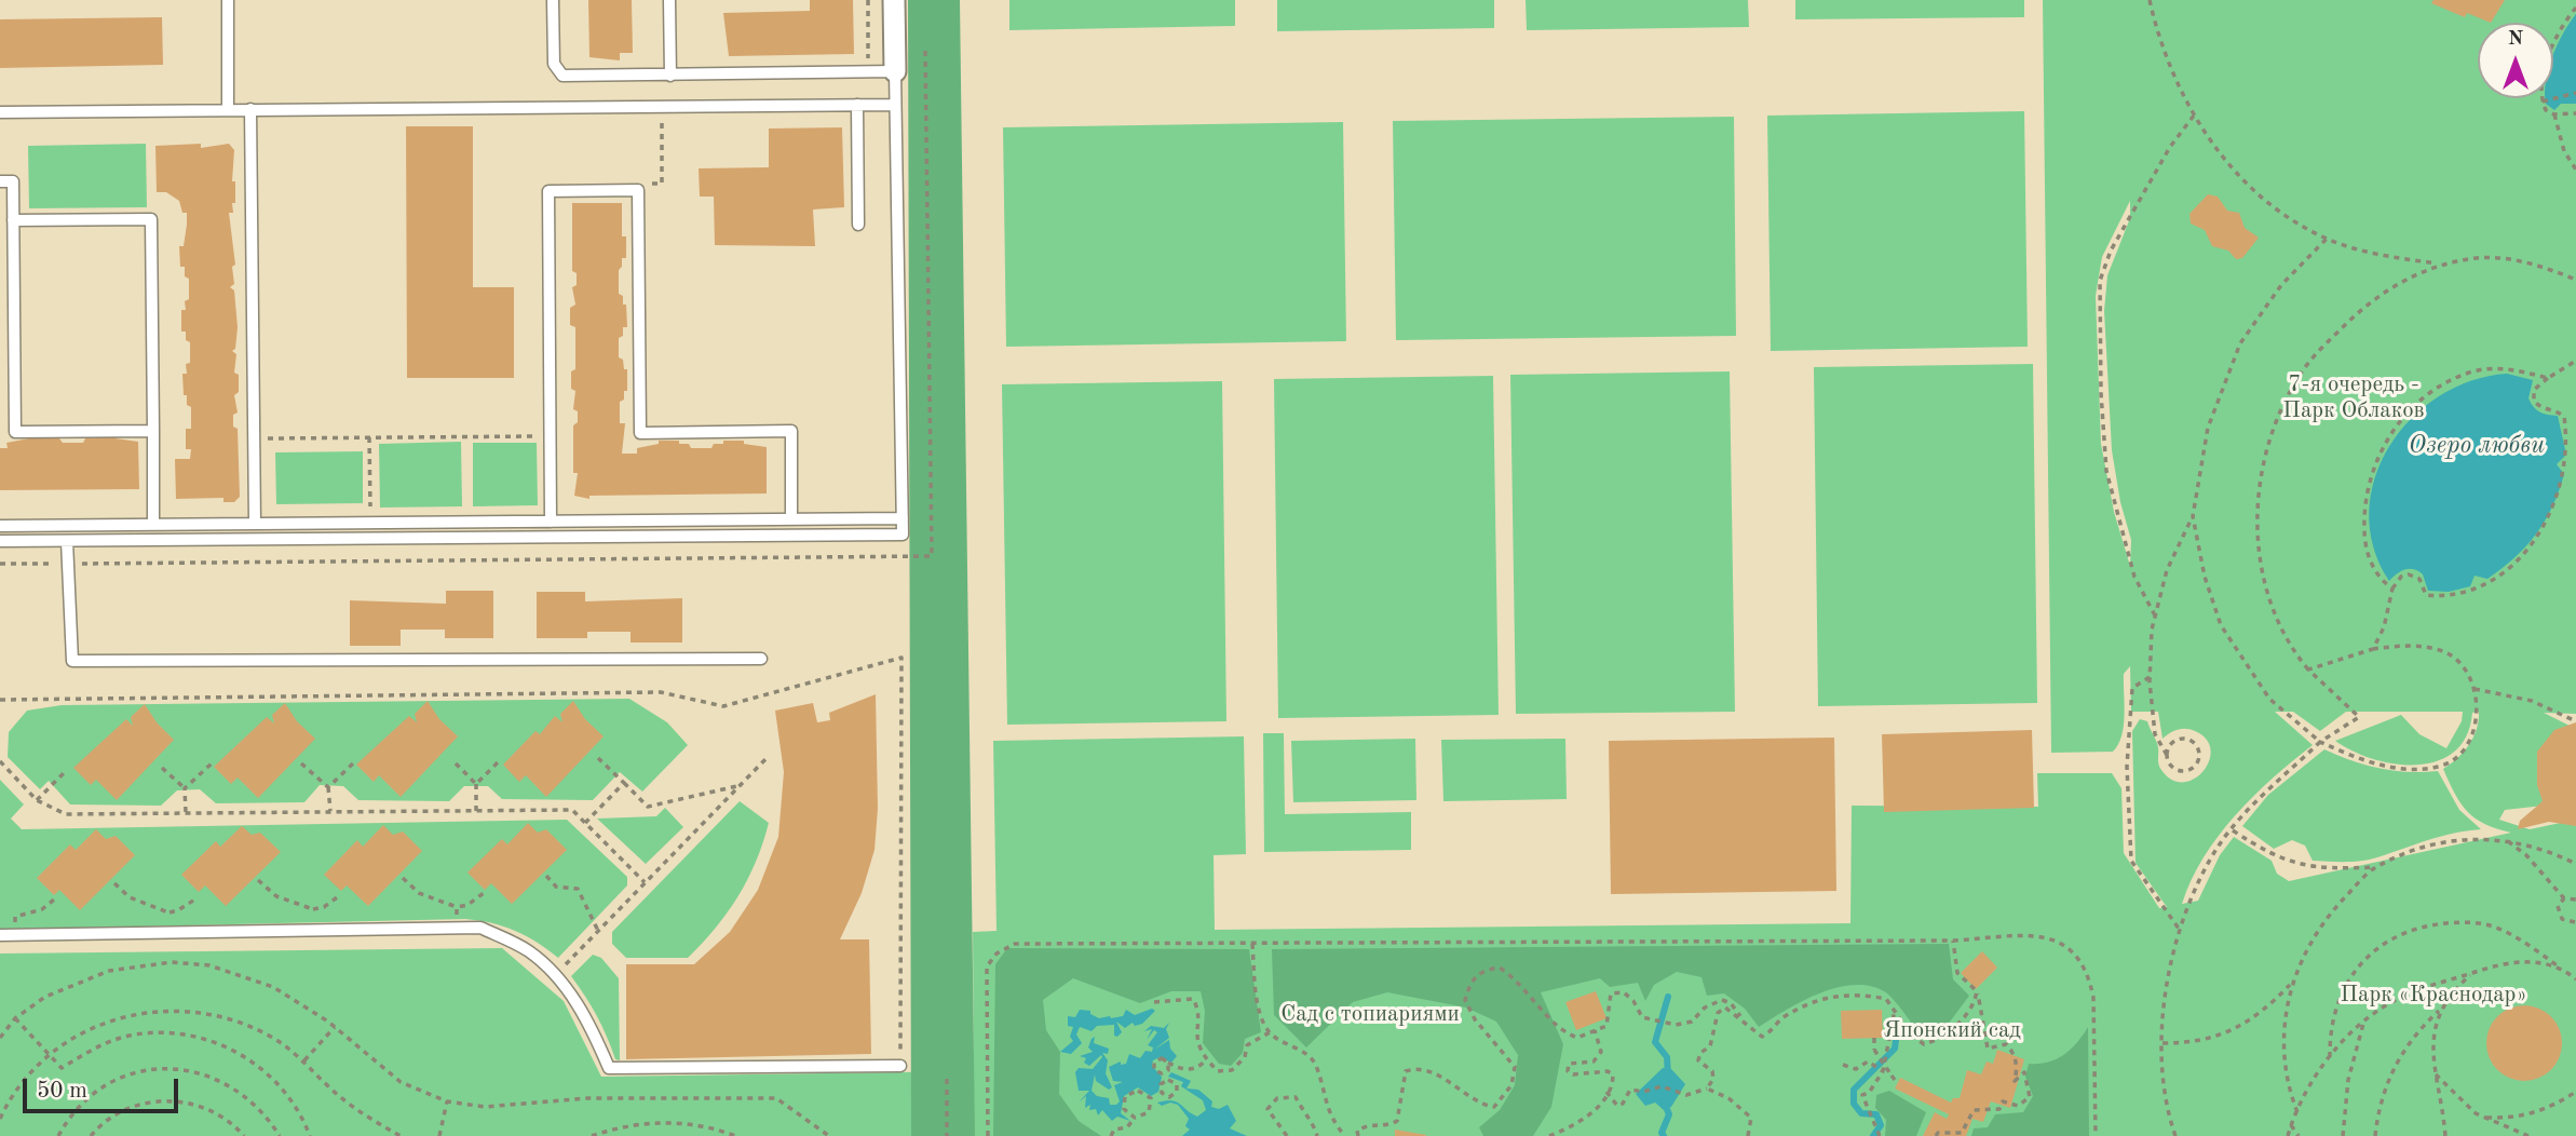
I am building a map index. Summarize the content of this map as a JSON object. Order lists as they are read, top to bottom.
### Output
{
  "water": ["Озеро любви"],
  "parks": [
    "7-я очередь - Парк Облаков",
    "Парк «Краснодар»",
    "Сад с топиариями",
    "Японский сад"
  ],
  "scale_bar": "50 m",
  "north": "top"
}
